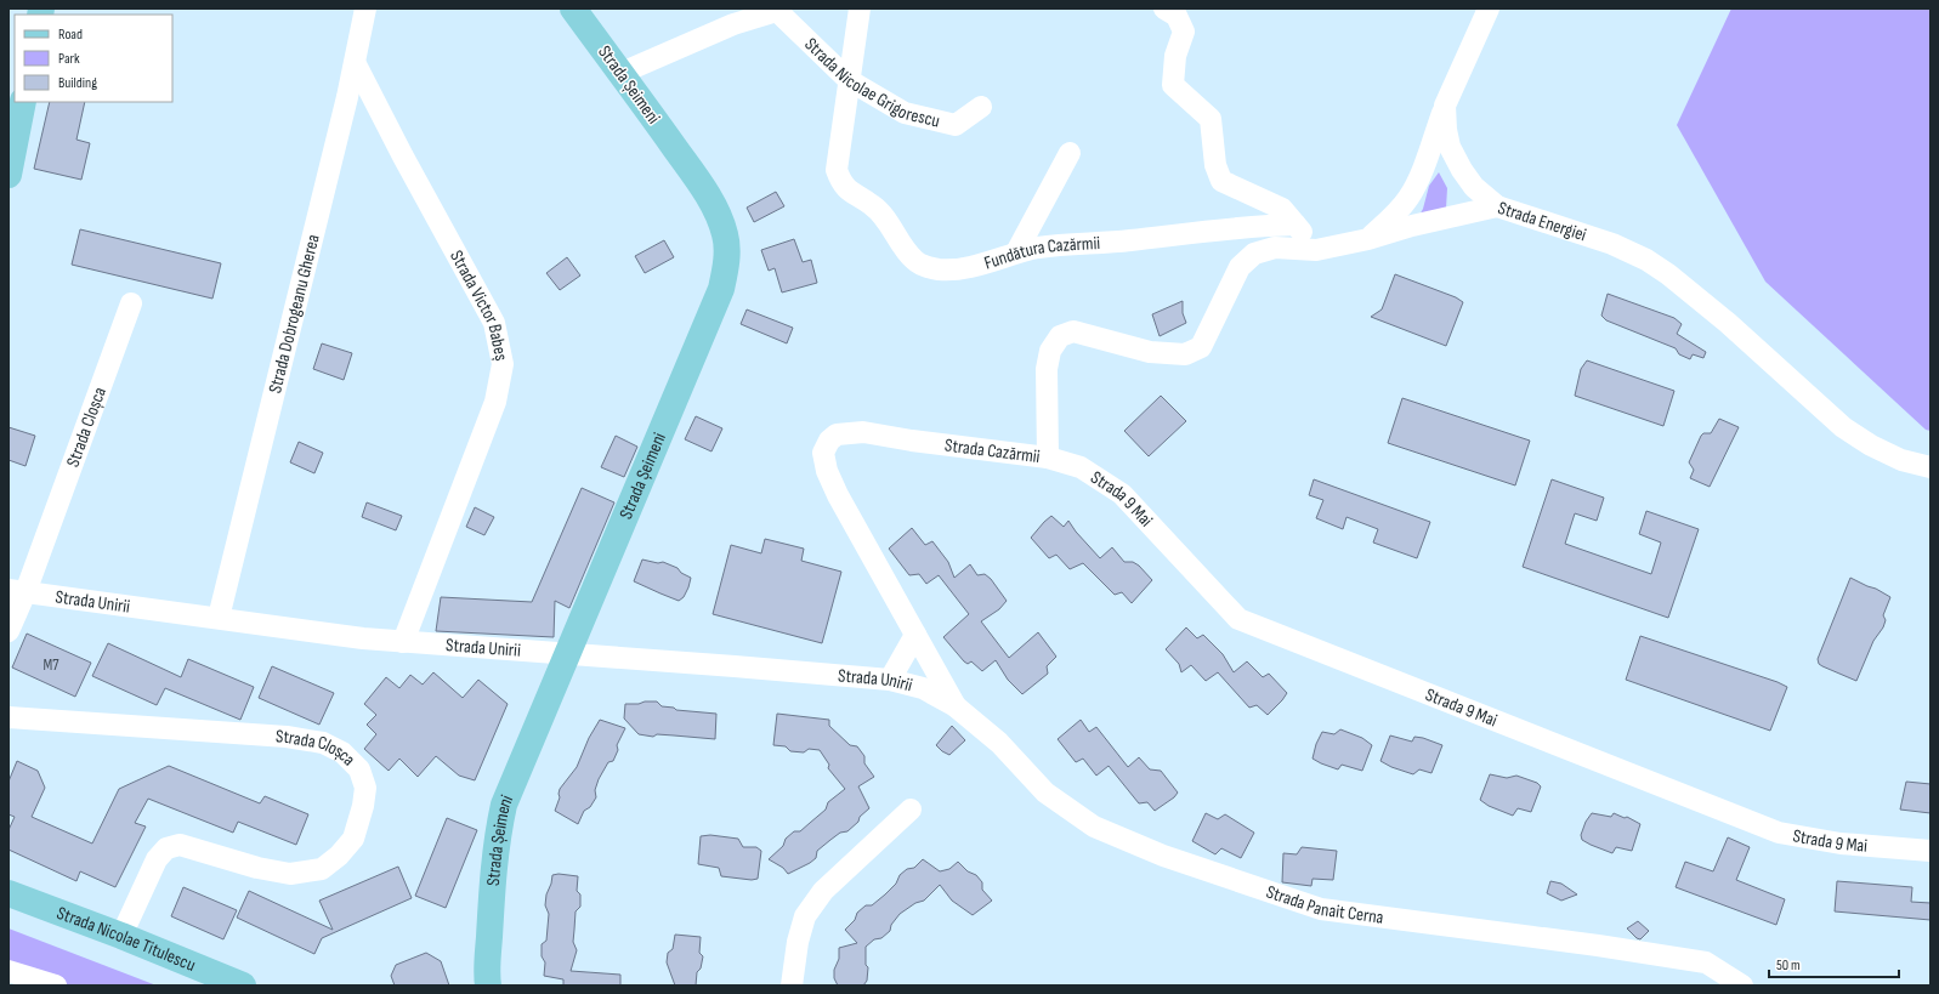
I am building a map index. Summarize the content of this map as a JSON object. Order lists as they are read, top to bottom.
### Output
{
  "streets": {
    "main road": ["Strada Șeimeni", "Strada Nicolae Titulescu"],
    "street": [
      "Strada Nicolae Grigorescu",
      "Strada Energiei",
      "Fundătura Cazărmii",
      "Strada Victor Babeș",
      "Strada Dobrogeanu Gherea",
      "Strada Cloșca",
      "Strada Cazărmii",
      "Strada 9 Mai",
      "Strada Unirii",
      "Strada Panait Cerna"
    ]
  },
  "crossings": [
    ["Strada Nicolae Grigorescu", "Fundătura Cazărmii"],
    ["Strada Șeimeni", "Strada Unirii"],
    ["Strada Energiei", "Strada Cazărmii"],
    ["Strada Victor Babeș", "Strada Dobrogeanu Gherea"],
    ["Strada Victor Babeș", "Strada Unirii"],
    ["Strada Dobrogeanu Gherea", "Strada Unirii"],
    ["Strada Cloșca", "Strada Unirii"],
    ["Strada Cloșca", "Strada Nicolae Titulescu"],
    ["Strada Cazărmii", "Strada 9 Mai"],
    ["Strada Cazărmii", "Strada Unirii"],
    ["Strada Cazărmii", "Strada Panait Cerna"],
    ["Strada Unirii", "Strada Panait Cerna"]
  ],
  "house_numbers": ["M7"],
  "legend": ["Road", "Park", "Building"],
  "scale_bar": "50 m"
}
